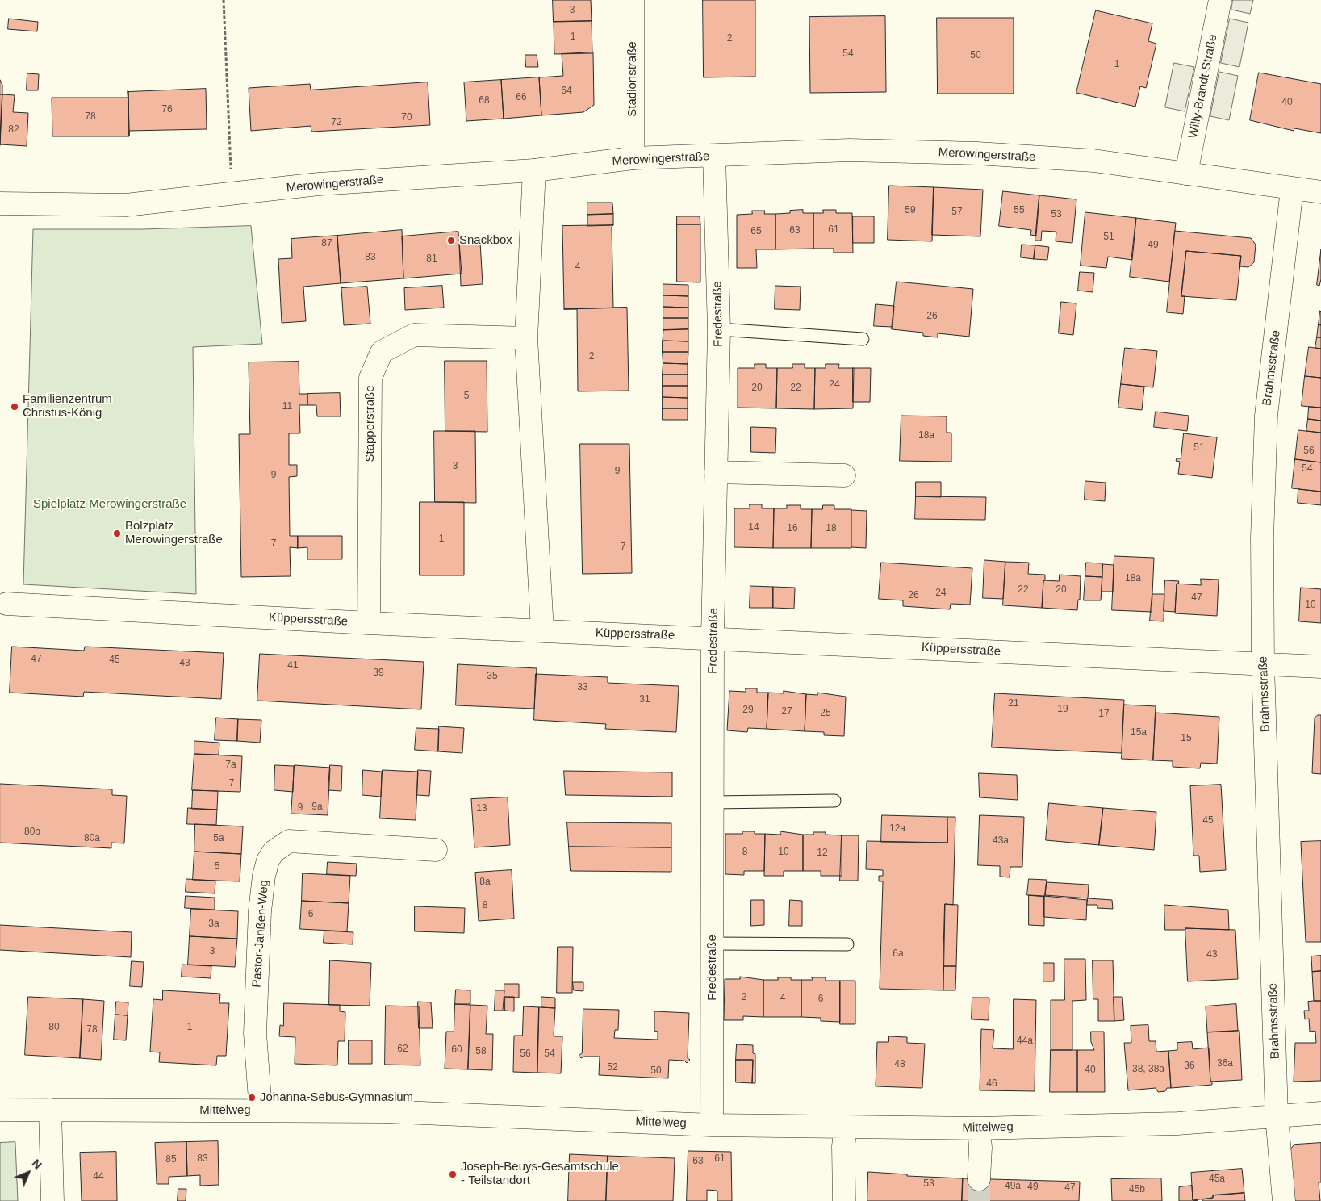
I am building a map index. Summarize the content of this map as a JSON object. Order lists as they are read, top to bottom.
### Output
{
  "streets": {
    "street": [
      "Stadionstraße",
      "Willy-Brandt-Straße",
      "Merowingerstraße",
      "Fredestraße",
      "Brahmsstraße",
      "Stapperstraße",
      "Küppersstraße",
      "Pastor-Janßen-Weg",
      "Mittelweg"
    ]
  },
  "crossings": [
    ["Stadionstraße", "Merowingerstraße"],
    ["Willy-Brandt-Straße", "Merowingerstraße"],
    ["Merowingerstraße", "Fredestraße"],
    ["Merowingerstraße", "Brahmsstraße"],
    ["Fredestraße", "Küppersstraße"],
    ["Fredestraße", "Mittelweg"],
    ["Brahmsstraße", "Küppersstraße"],
    ["Brahmsstraße", "Mittelweg"],
    ["Stapperstraße", "Küppersstraße"],
    ["Pastor-Janßen-Weg", "Mittelweg"]
  ],
  "parks": ["Spielplatz Merowingerstraße"],
  "places": [
    "Snackbox",
    "Familienzentrum Christus-König",
    "Bolzplatz Merowingerstraße",
    "Johanna-Sebus-Gymnasium",
    "Joseph-Beuys-Gesamtschule - Teilstandort"
  ],
  "house_numbers": [
    "3",
    "1",
    "2",
    "54",
    "50",
    "1",
    "64",
    "66",
    "68",
    "40",
    "76",
    "78",
    "70",
    "72",
    "82",
    "59",
    "55",
    "57",
    "53",
    "61",
    "63",
    "65",
    "51",
    "87",
    "49",
    "83",
    "81",
    "4",
    "26",
    "2",
    "24",
    "20",
    "22",
    "5",
    "11",
    "18a",
    "51",
    "56",
    "3",
    "54",
    "9",
    "9",
    "14",
    "16",
    "18",
    "1",
    "7",
    "7",
    "18a",
    "22",
    "20",
    "24",
    "26",
    "47",
    "10",
    "47",
    "45",
    "43",
    "41",
    "39",
    "35",
    "33",
    "31",
    "21",
    "19",
    "29",
    "27",
    "25",
    "17",
    "15a",
    "15",
    "7a",
    "7",
    "9a",
    "9",
    "13",
    "45",
    "12a",
    "80b",
    "80a",
    "5a",
    "43a",
    "8",
    "10",
    "12",
    "5",
    "8a",
    "8",
    "6",
    "3a",
    "3",
    "6a",
    "43",
    "2",
    "4",
    "6",
    "80",
    "1",
    "78",
    "44a",
    "62",
    "60",
    "58",
    "56",
    "54",
    "36a",
    "48",
    "36",
    "52",
    "38, 38a",
    "40",
    "50",
    "46",
    "83",
    "61",
    "85",
    "63",
    "44",
    "45a",
    "53",
    "49a",
    "49",
    "47",
    "45b"
  ],
  "north": "top right"
}
